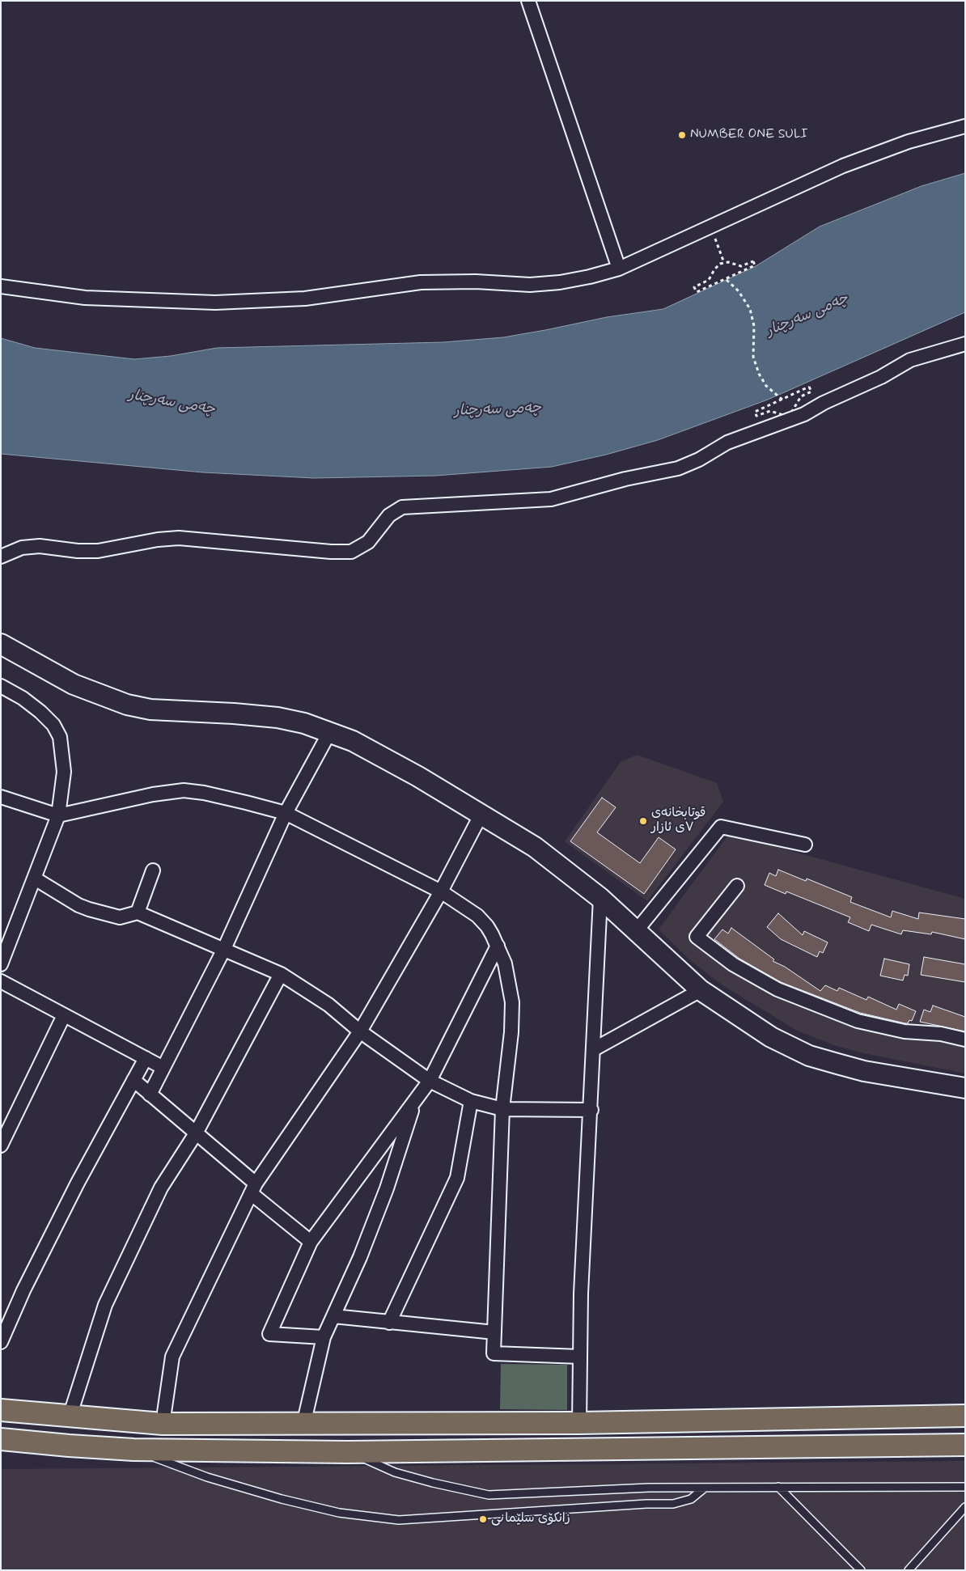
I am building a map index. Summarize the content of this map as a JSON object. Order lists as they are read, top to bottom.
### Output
{
  "water": ["چەمی سەرچنار"],
  "places": ["NUMBER ONE SULI", "قوتابخانەی ٧ی ئازار", "زانکۆی سلێمانی"]
}
